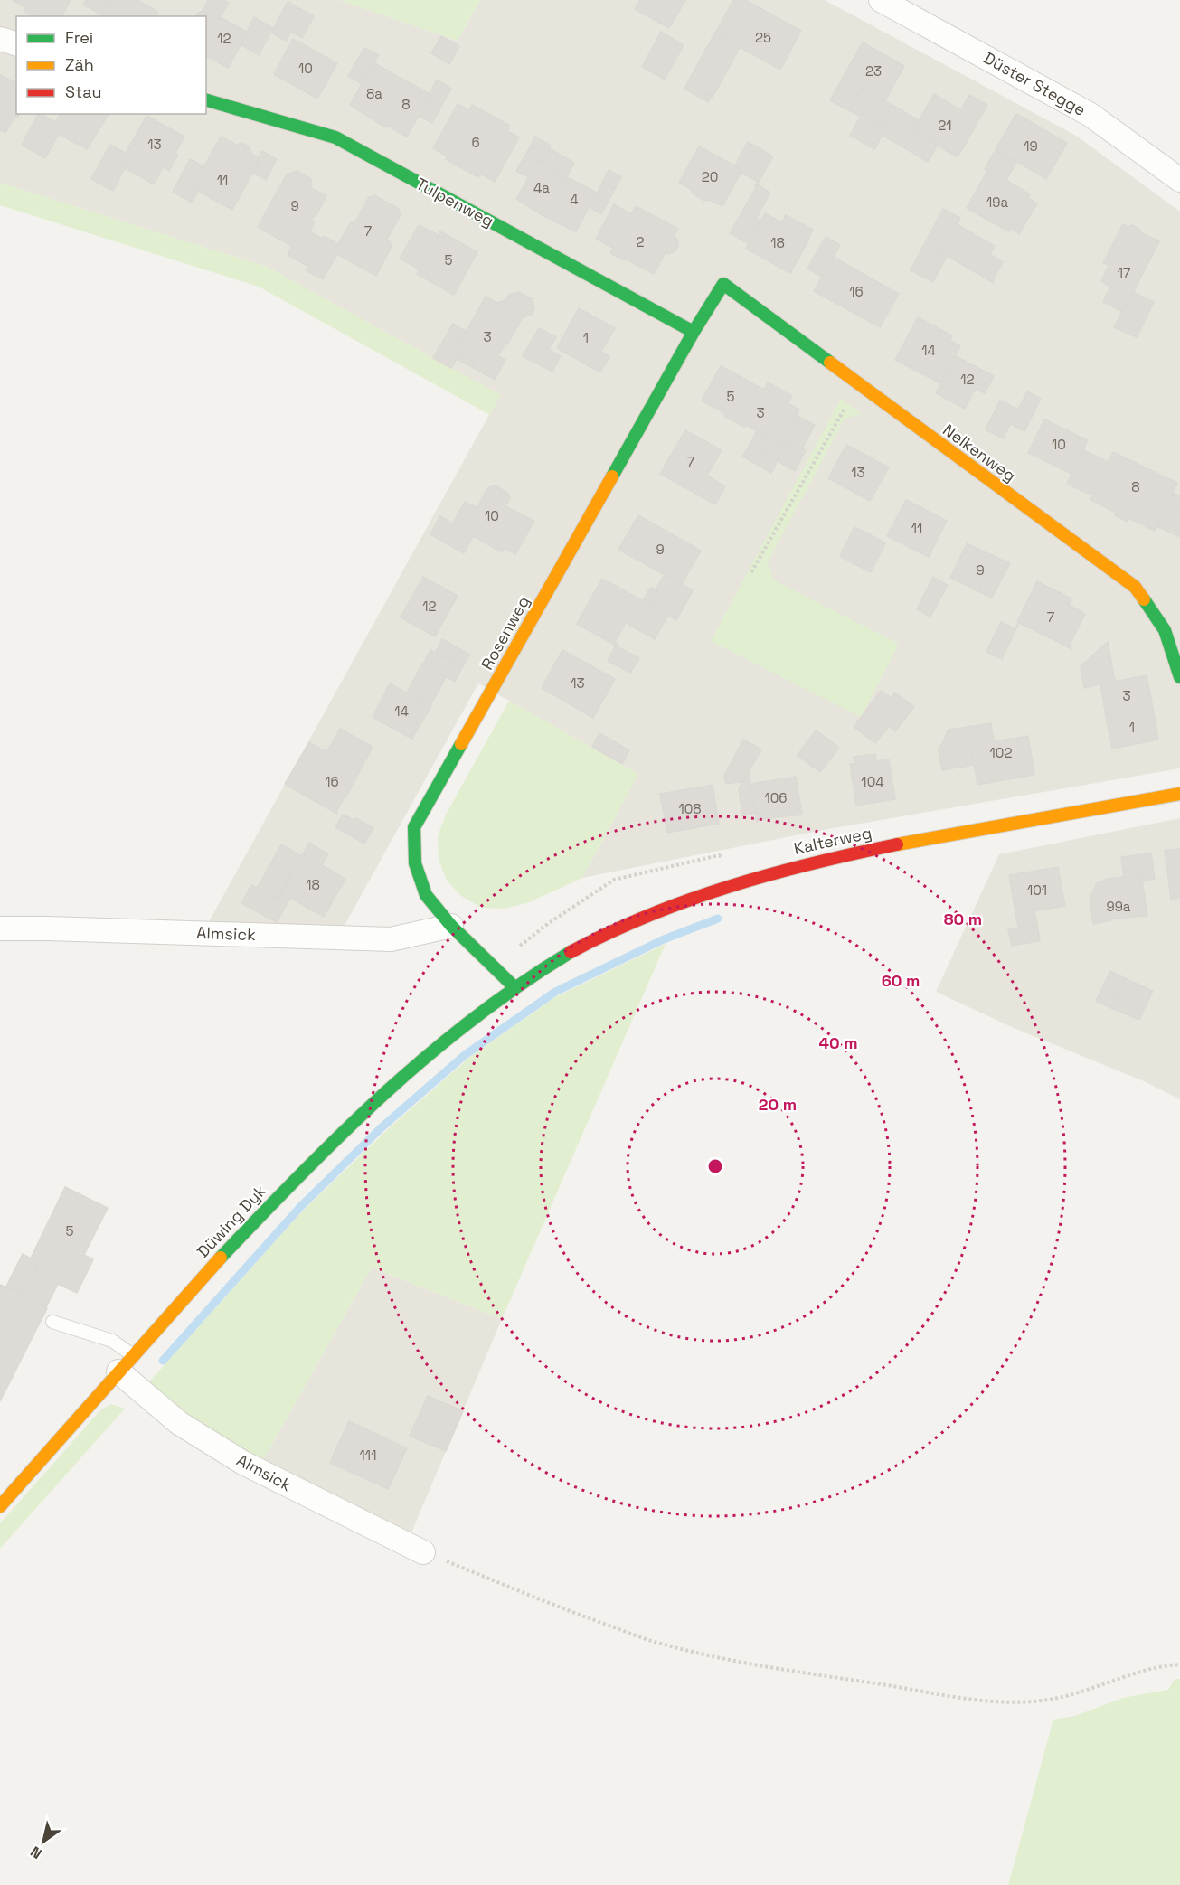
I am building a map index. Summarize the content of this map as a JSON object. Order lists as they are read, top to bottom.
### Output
{
  "streets": {
    "street": [
      "Düster Stegge",
      "Tulpenweg",
      "Nelkenweg",
      "Rosenweg",
      "Kalterweg",
      "Almsick",
      "Düwing Dyk"
    ]
  },
  "crossings": [
    ["Tulpenweg", "Rosenweg"],
    ["Nelkenweg", "Rosenweg"],
    ["Rosenweg", "Kalterweg"],
    ["Rosenweg", "Almsick"],
    ["Rosenweg", "Düwing Dyk"],
    ["Kalterweg", "Düwing Dyk"],
    ["Almsick", "Düwing Dyk"]
  ],
  "house_numbers": [
    "25",
    "12",
    "10",
    "23",
    "8a",
    "8",
    "21",
    "6",
    "13",
    "19",
    "20",
    "11",
    "4a",
    "4",
    "19a",
    "9",
    "7",
    "2",
    "18",
    "5",
    "17",
    "16",
    "3",
    "1",
    "14",
    "12",
    "5",
    "3",
    "10",
    "7",
    "13",
    "8",
    "10",
    "11",
    "9",
    "9",
    "12",
    "7",
    "13",
    "3",
    "14",
    "1",
    "102",
    "16",
    "104",
    "106",
    "108",
    "18",
    "101",
    "99a",
    "5",
    "111"
  ],
  "legend": ["Frei", "Zäh", "Stau"],
  "north": "bottom left",
  "rings": [
    "80 m",
    "60 m",
    "40 m",
    "20 m"
  ]
}
